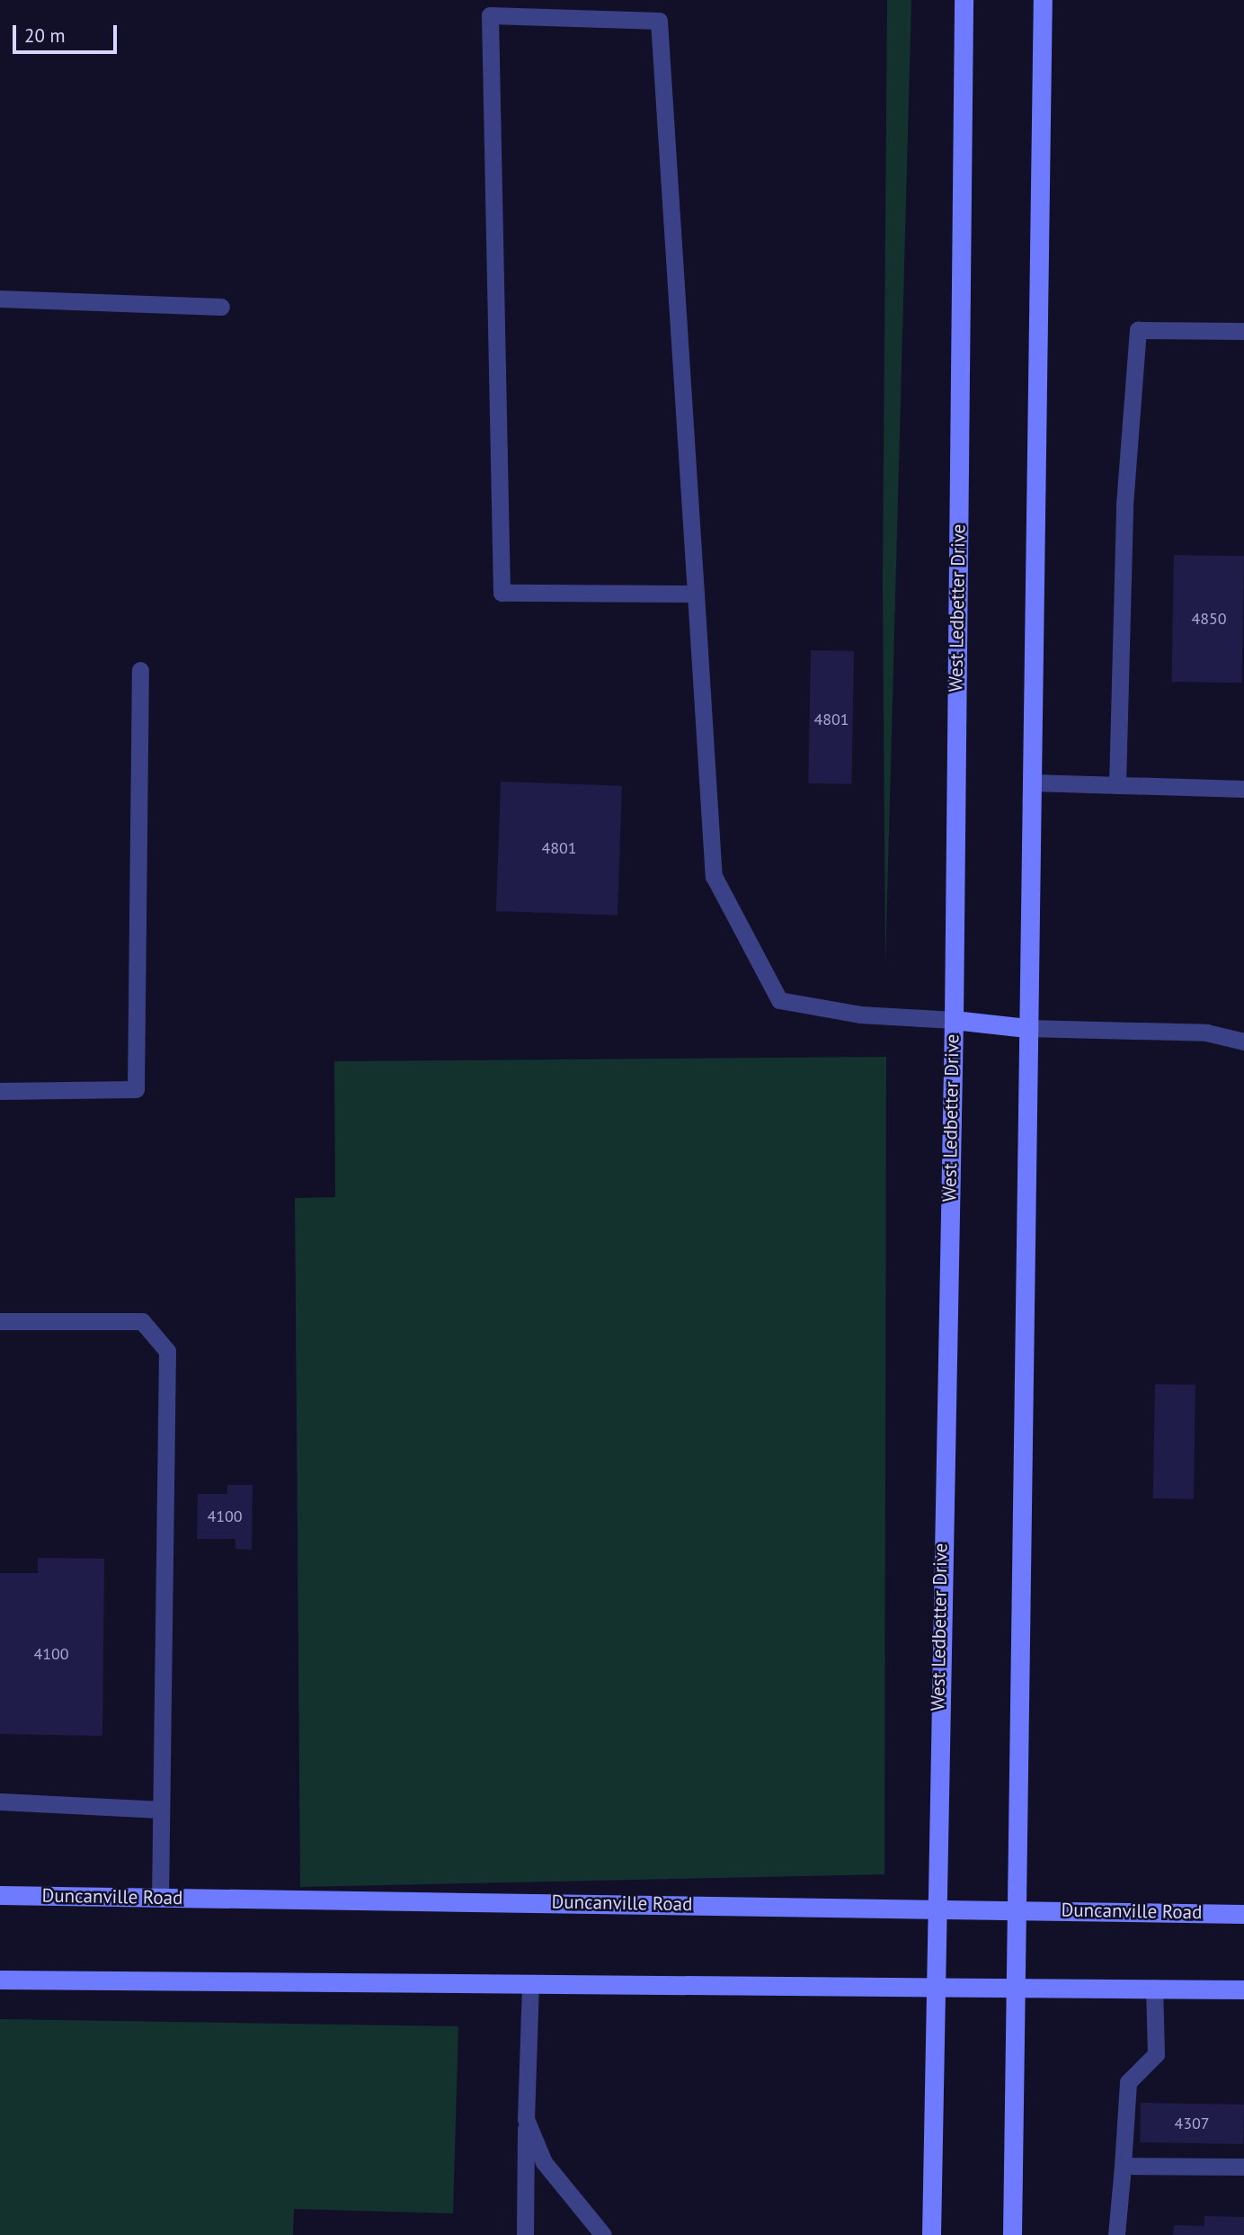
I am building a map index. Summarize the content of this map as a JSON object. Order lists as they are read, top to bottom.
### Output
{
  "streets": {
    "main road": ["West Ledbetter Drive", "Duncanville Road"]
  },
  "crossings": [
    ["West Ledbetter Drive", "Duncanville Road"]
  ],
  "house_numbers": [
    "4850",
    "4801",
    "4801",
    "4100",
    "4100",
    "4307"
  ],
  "scale_bar": "20 m"
}
